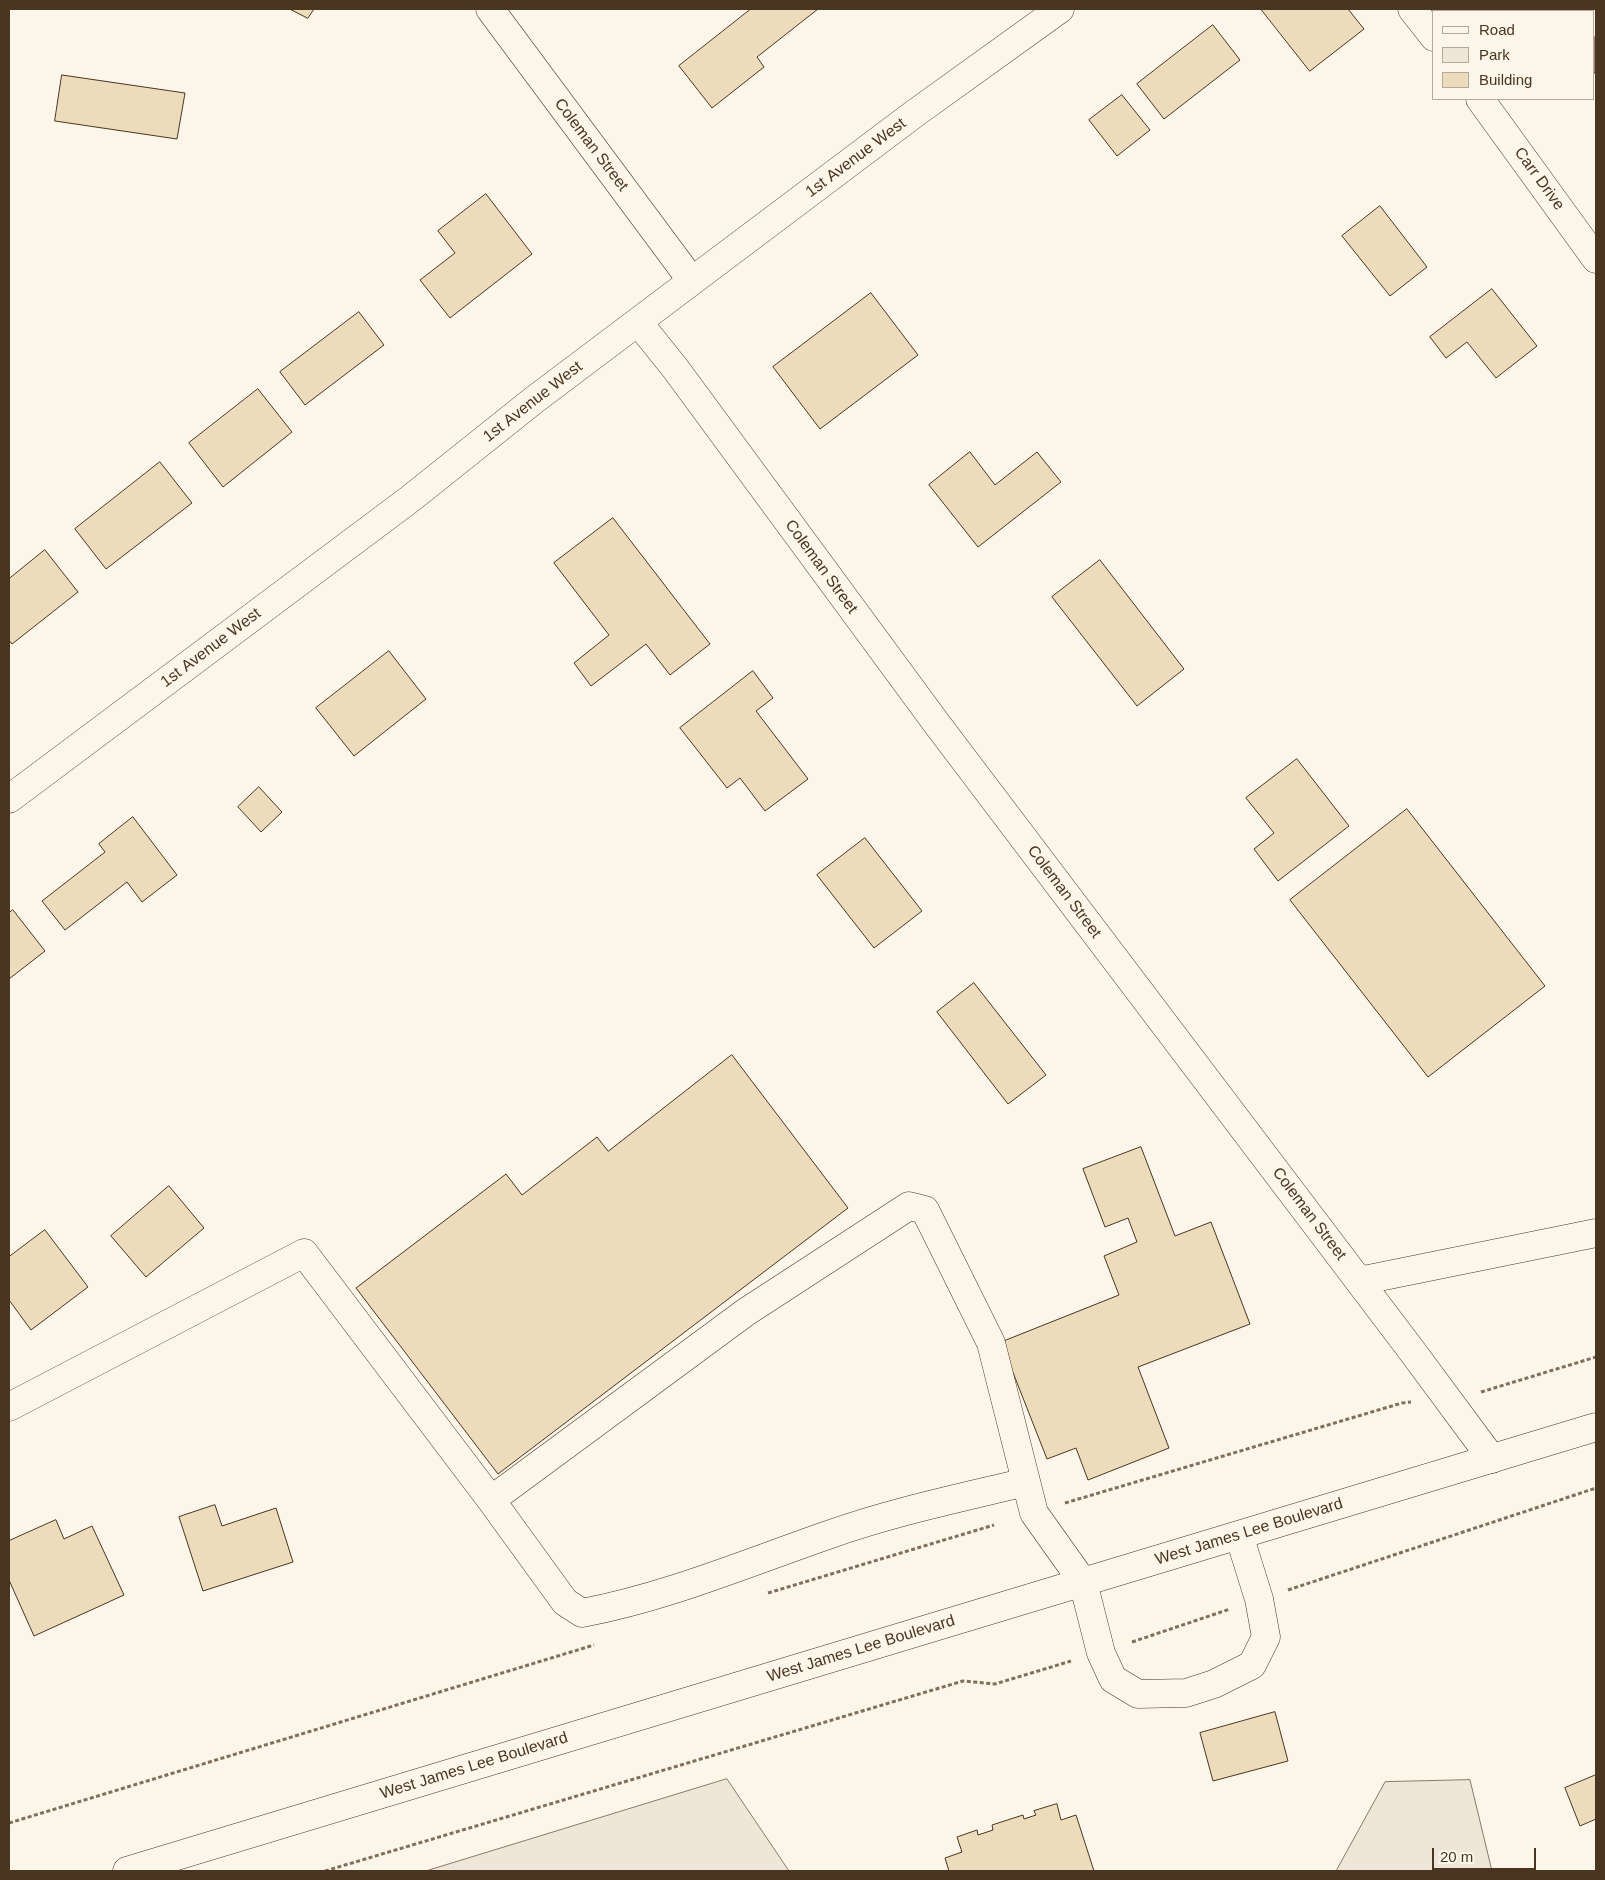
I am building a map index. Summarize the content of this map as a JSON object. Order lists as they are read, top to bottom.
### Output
{
  "streets": {
    "street": [
      "Coleman Street",
      "1st Avenue West",
      "Carr Drive",
      "West James Lee Boulevard"
    ]
  },
  "crossings": [
    ["Coleman Street", "1st Avenue West"],
    ["Coleman Street", "West James Lee Boulevard"]
  ],
  "legend": ["Road", "Park", "Building"],
  "scale_bar": "20 m"
}
